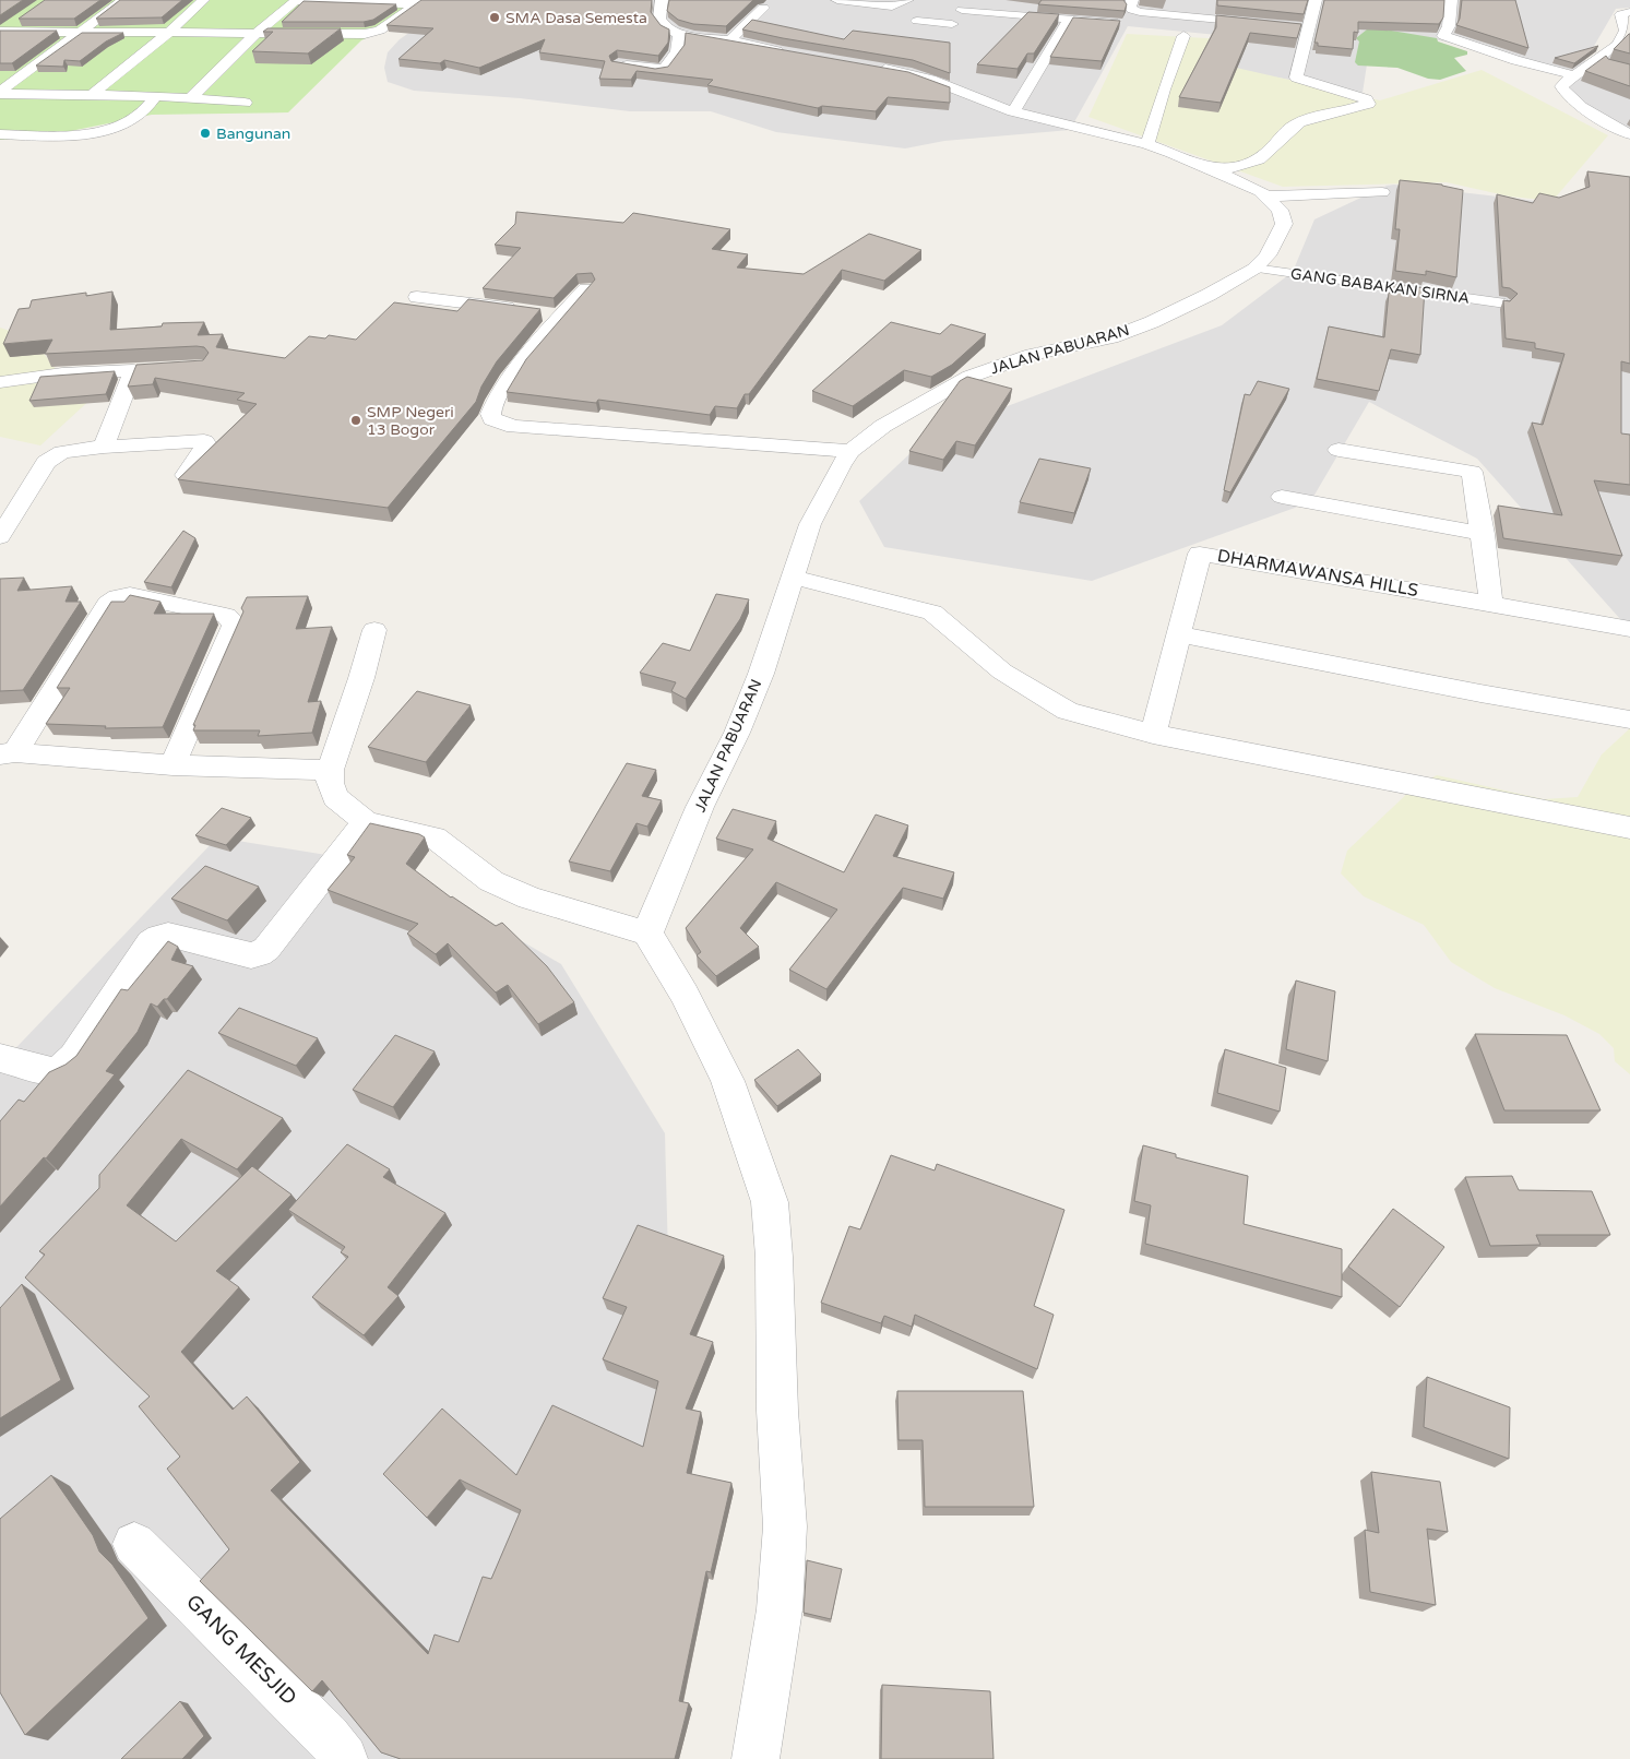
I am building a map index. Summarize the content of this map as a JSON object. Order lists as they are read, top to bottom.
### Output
{
  "streets": {
    "street": ["JALAN PABUARAN", "DHARMAWANSA HILLS", "GANG MESJID"],
    "lane": ["GANG BABAKAN SIRNA"]
  },
  "crossings": [
    ["GANG BABAKAN SIRNA", "JALAN PABUARAN"]
  ],
  "places": ["SMA Dasa Semesta", "Bangunan", "SMP Negeri 13 Bogor"]
}
